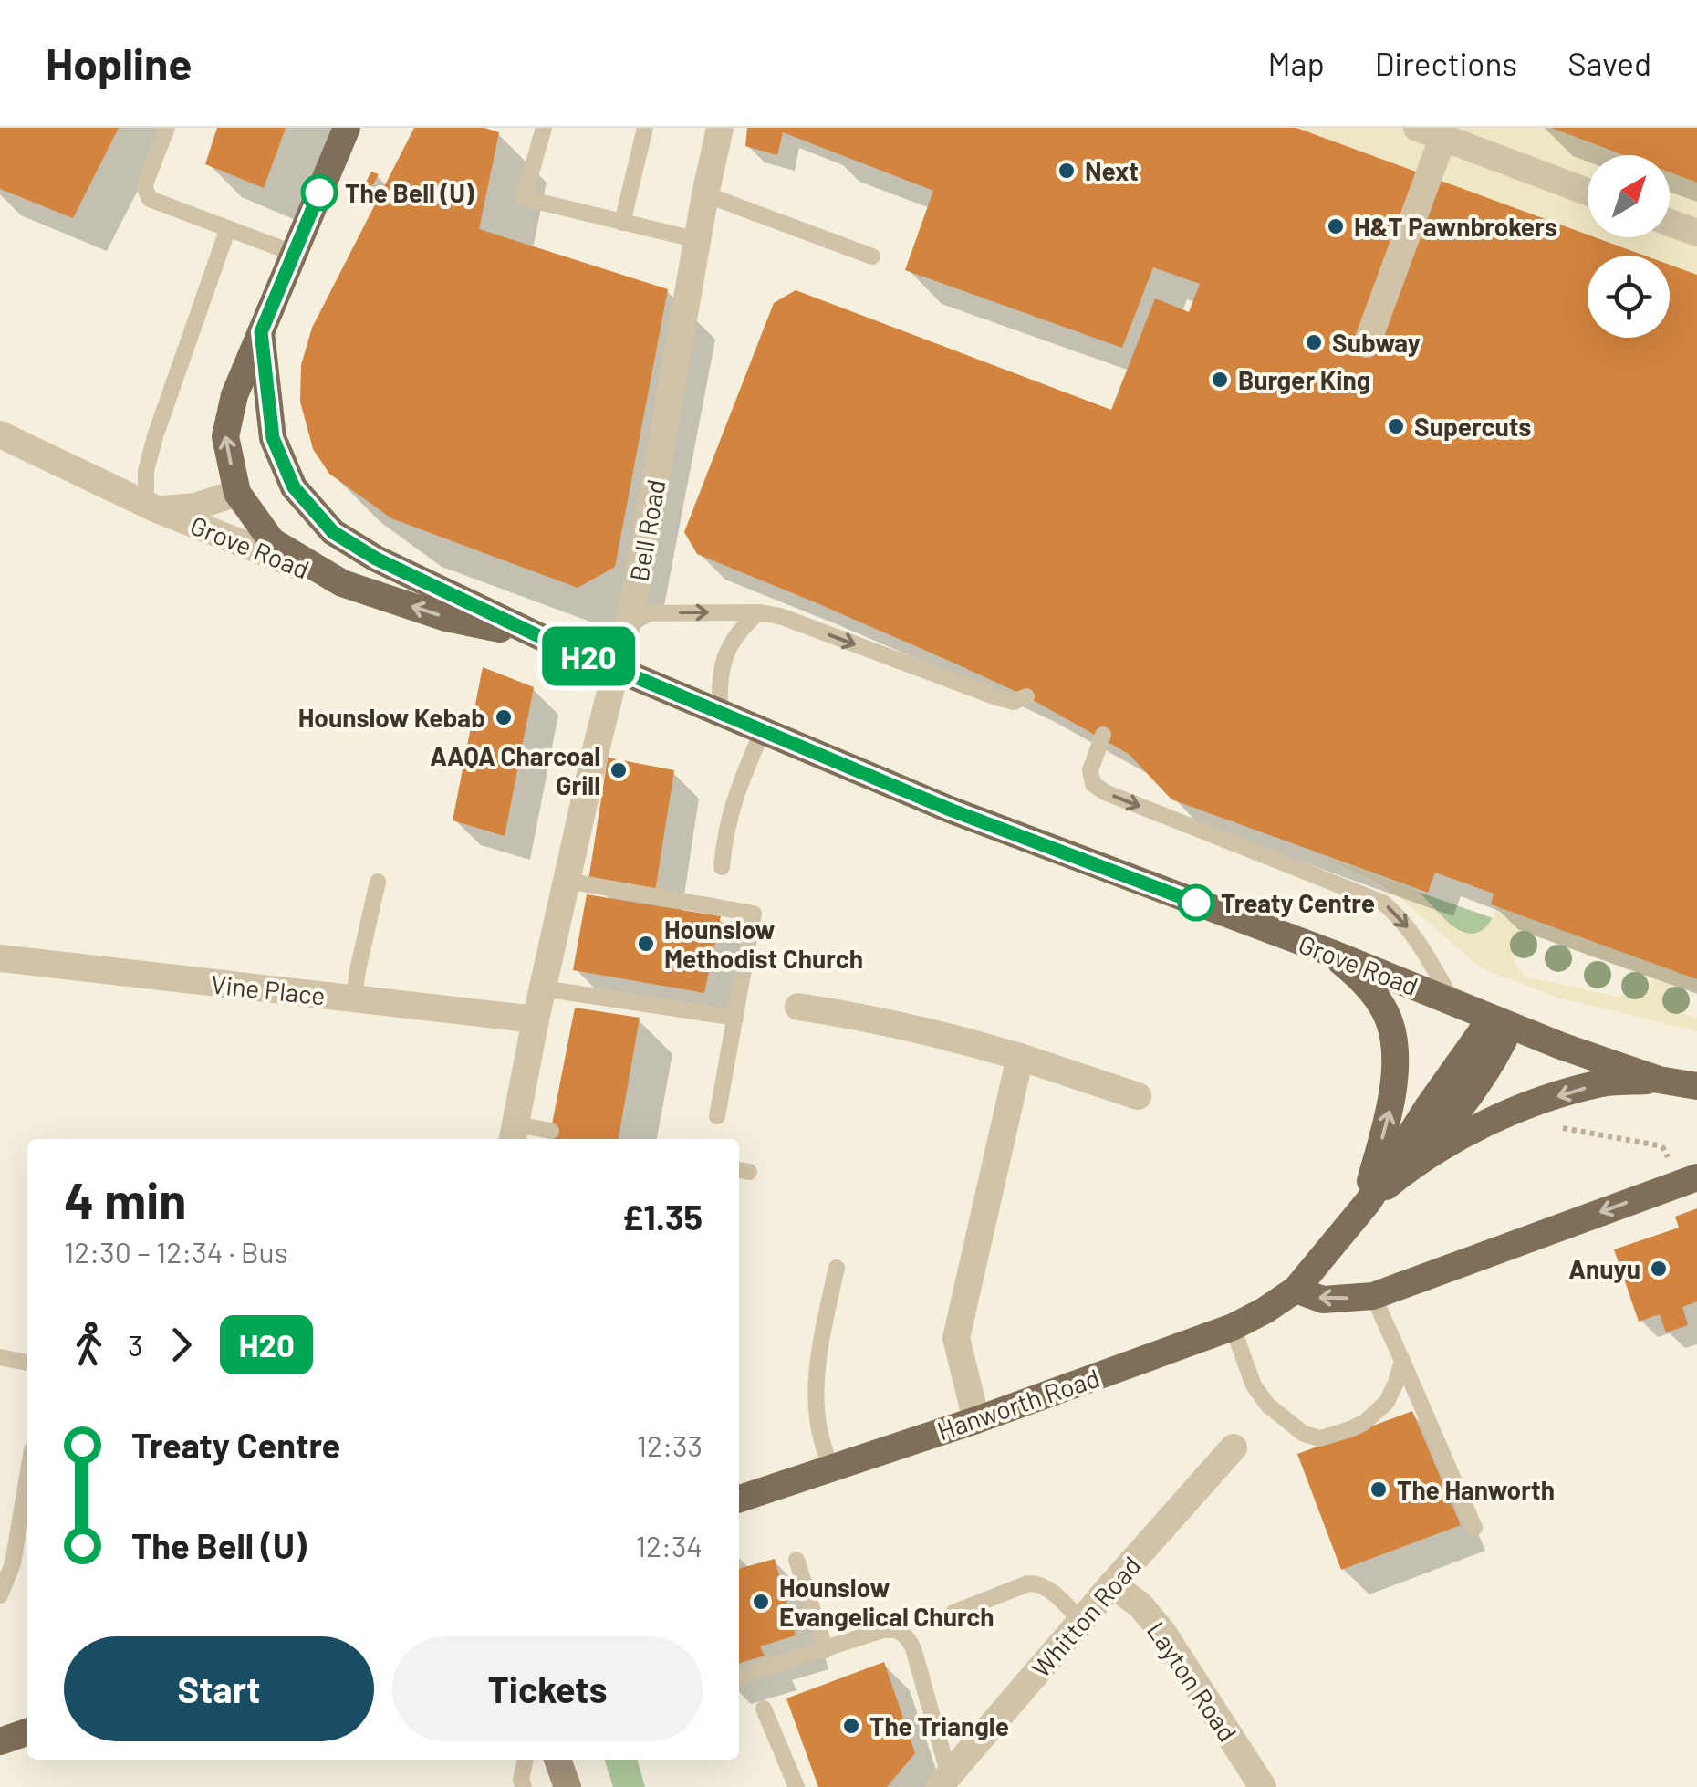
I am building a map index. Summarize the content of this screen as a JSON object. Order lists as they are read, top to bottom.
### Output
{
  "streets": {
    "main road": ["Grove Road", "Hanworth Road"],
    "street": [
      "Bell Road",
      "Vine Place",
      "Whitton Road",
      "Layton Road"
    ]
  },
  "crossings": [
    ["Bell Road", "Grove Road"],
    ["Bell Road", "Vine Place"],
    ["Grove Road", "Hanworth Road"],
    ["Whitton Road", "Layton Road"]
  ],
  "places": [
    "Next",
    "The Bell (U)",
    "H&T Pawnbrokers",
    "Subway",
    "Burger King",
    "Supercuts",
    "Hounslow Kebab",
    "AAQA Charcoal Grill",
    "Treaty Centre",
    "Hounslow Methodist Church",
    "Anuyu",
    "The Hanworth",
    "Hounslow Evangelical Church",
    "The Triangle"
  ],
  "lines": ["bus line H20"],
  "north": "top right",
  "page": {
    "header": "Hopline",
    "nav": ["Map", "Directions", "Saved"],
    "on_map": "H20",
    "heading": ["4 min", "12:30 – 12:34 · Bus", "£1.35"],
    "legs": ["3", "H20"],
    "list": [
      {
        "name": "Treaty Centre",
        "value": "12:33"
      },
      {
        "name": "The Bell (U)",
        "value": "12:34"
      }
    ],
    "buttons": ["Start", "Tickets"]
  }
}
